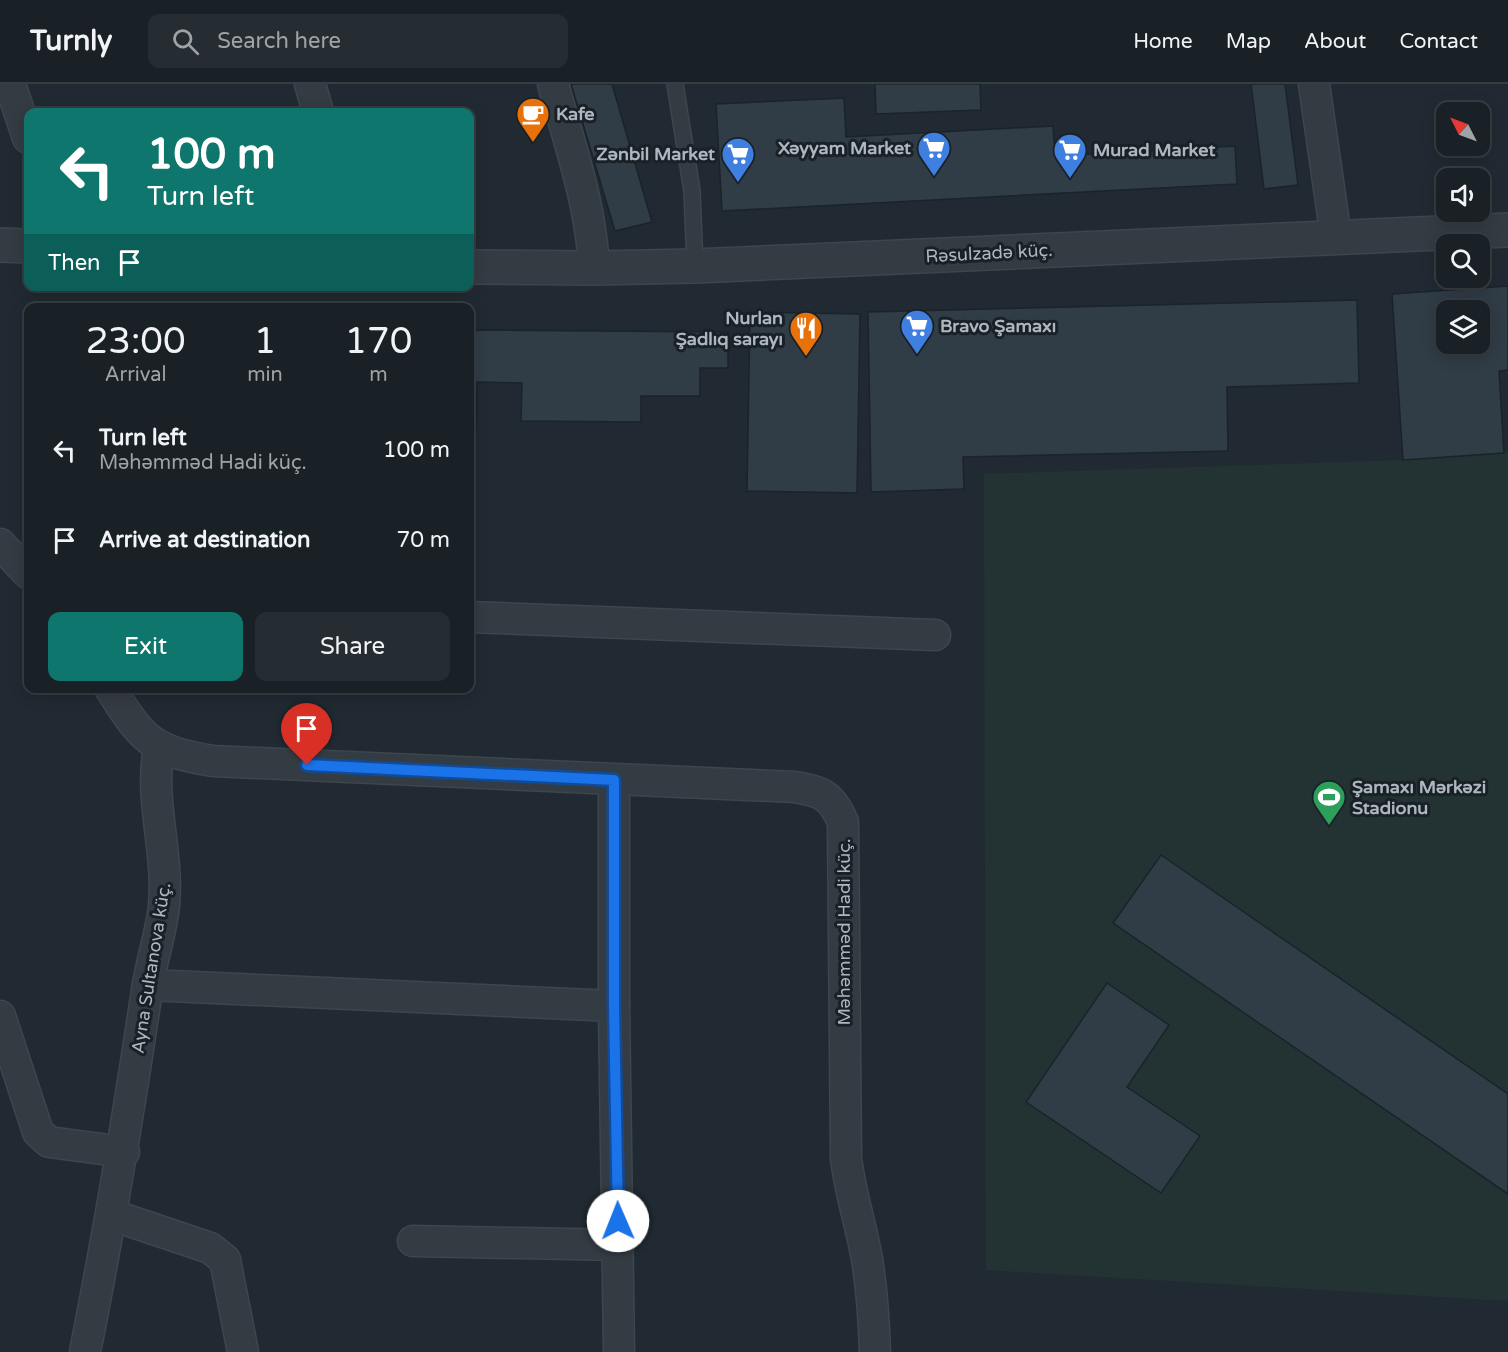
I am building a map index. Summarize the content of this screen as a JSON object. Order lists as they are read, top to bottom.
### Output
{
  "streets": {
    "street": ["Rəsulzadə küç.", "Məhəmməd Hadi küç.", "Ayna Sultanova küç."]
  },
  "crossings": [
    ["Məhəmməd Hadi küç.", "Ayna Sultanova küç."]
  ],
  "places": {
    "cafe": ["Kafe"],
    "supermarket": [
      "Xəyyam Market",
      "Murad Market",
      "Zənbil Market",
      "Bravo Şamaxı"
    ],
    "restaurant": ["Nurlan Şadlıq sarayı"],
    "sports": ["Şamaxı Mərkəzi Stadionu"]
  },
  "north": "top left",
  "page": {
    "header": "Turnly",
    "search": "Search here",
    "nav": [
      "Home",
      "Map",
      "About",
      "Contact"
    ],
    "turn": ["100 m", "Turn left"],
    "then": "Then",
    "eta": [
      "23:00",
      "Arrival",
      "1",
      "min",
      "170",
      "m"
    ],
    "list": [
      {
        "name": "Turn left",
        "note": "Məhəmməd Hadi küç.",
        "value": "100 m"
      },
      {
        "name": "Arrive at destination",
        "value": "70 m"
      }
    ],
    "buttons": ["Exit", "Share"]
  }
}
